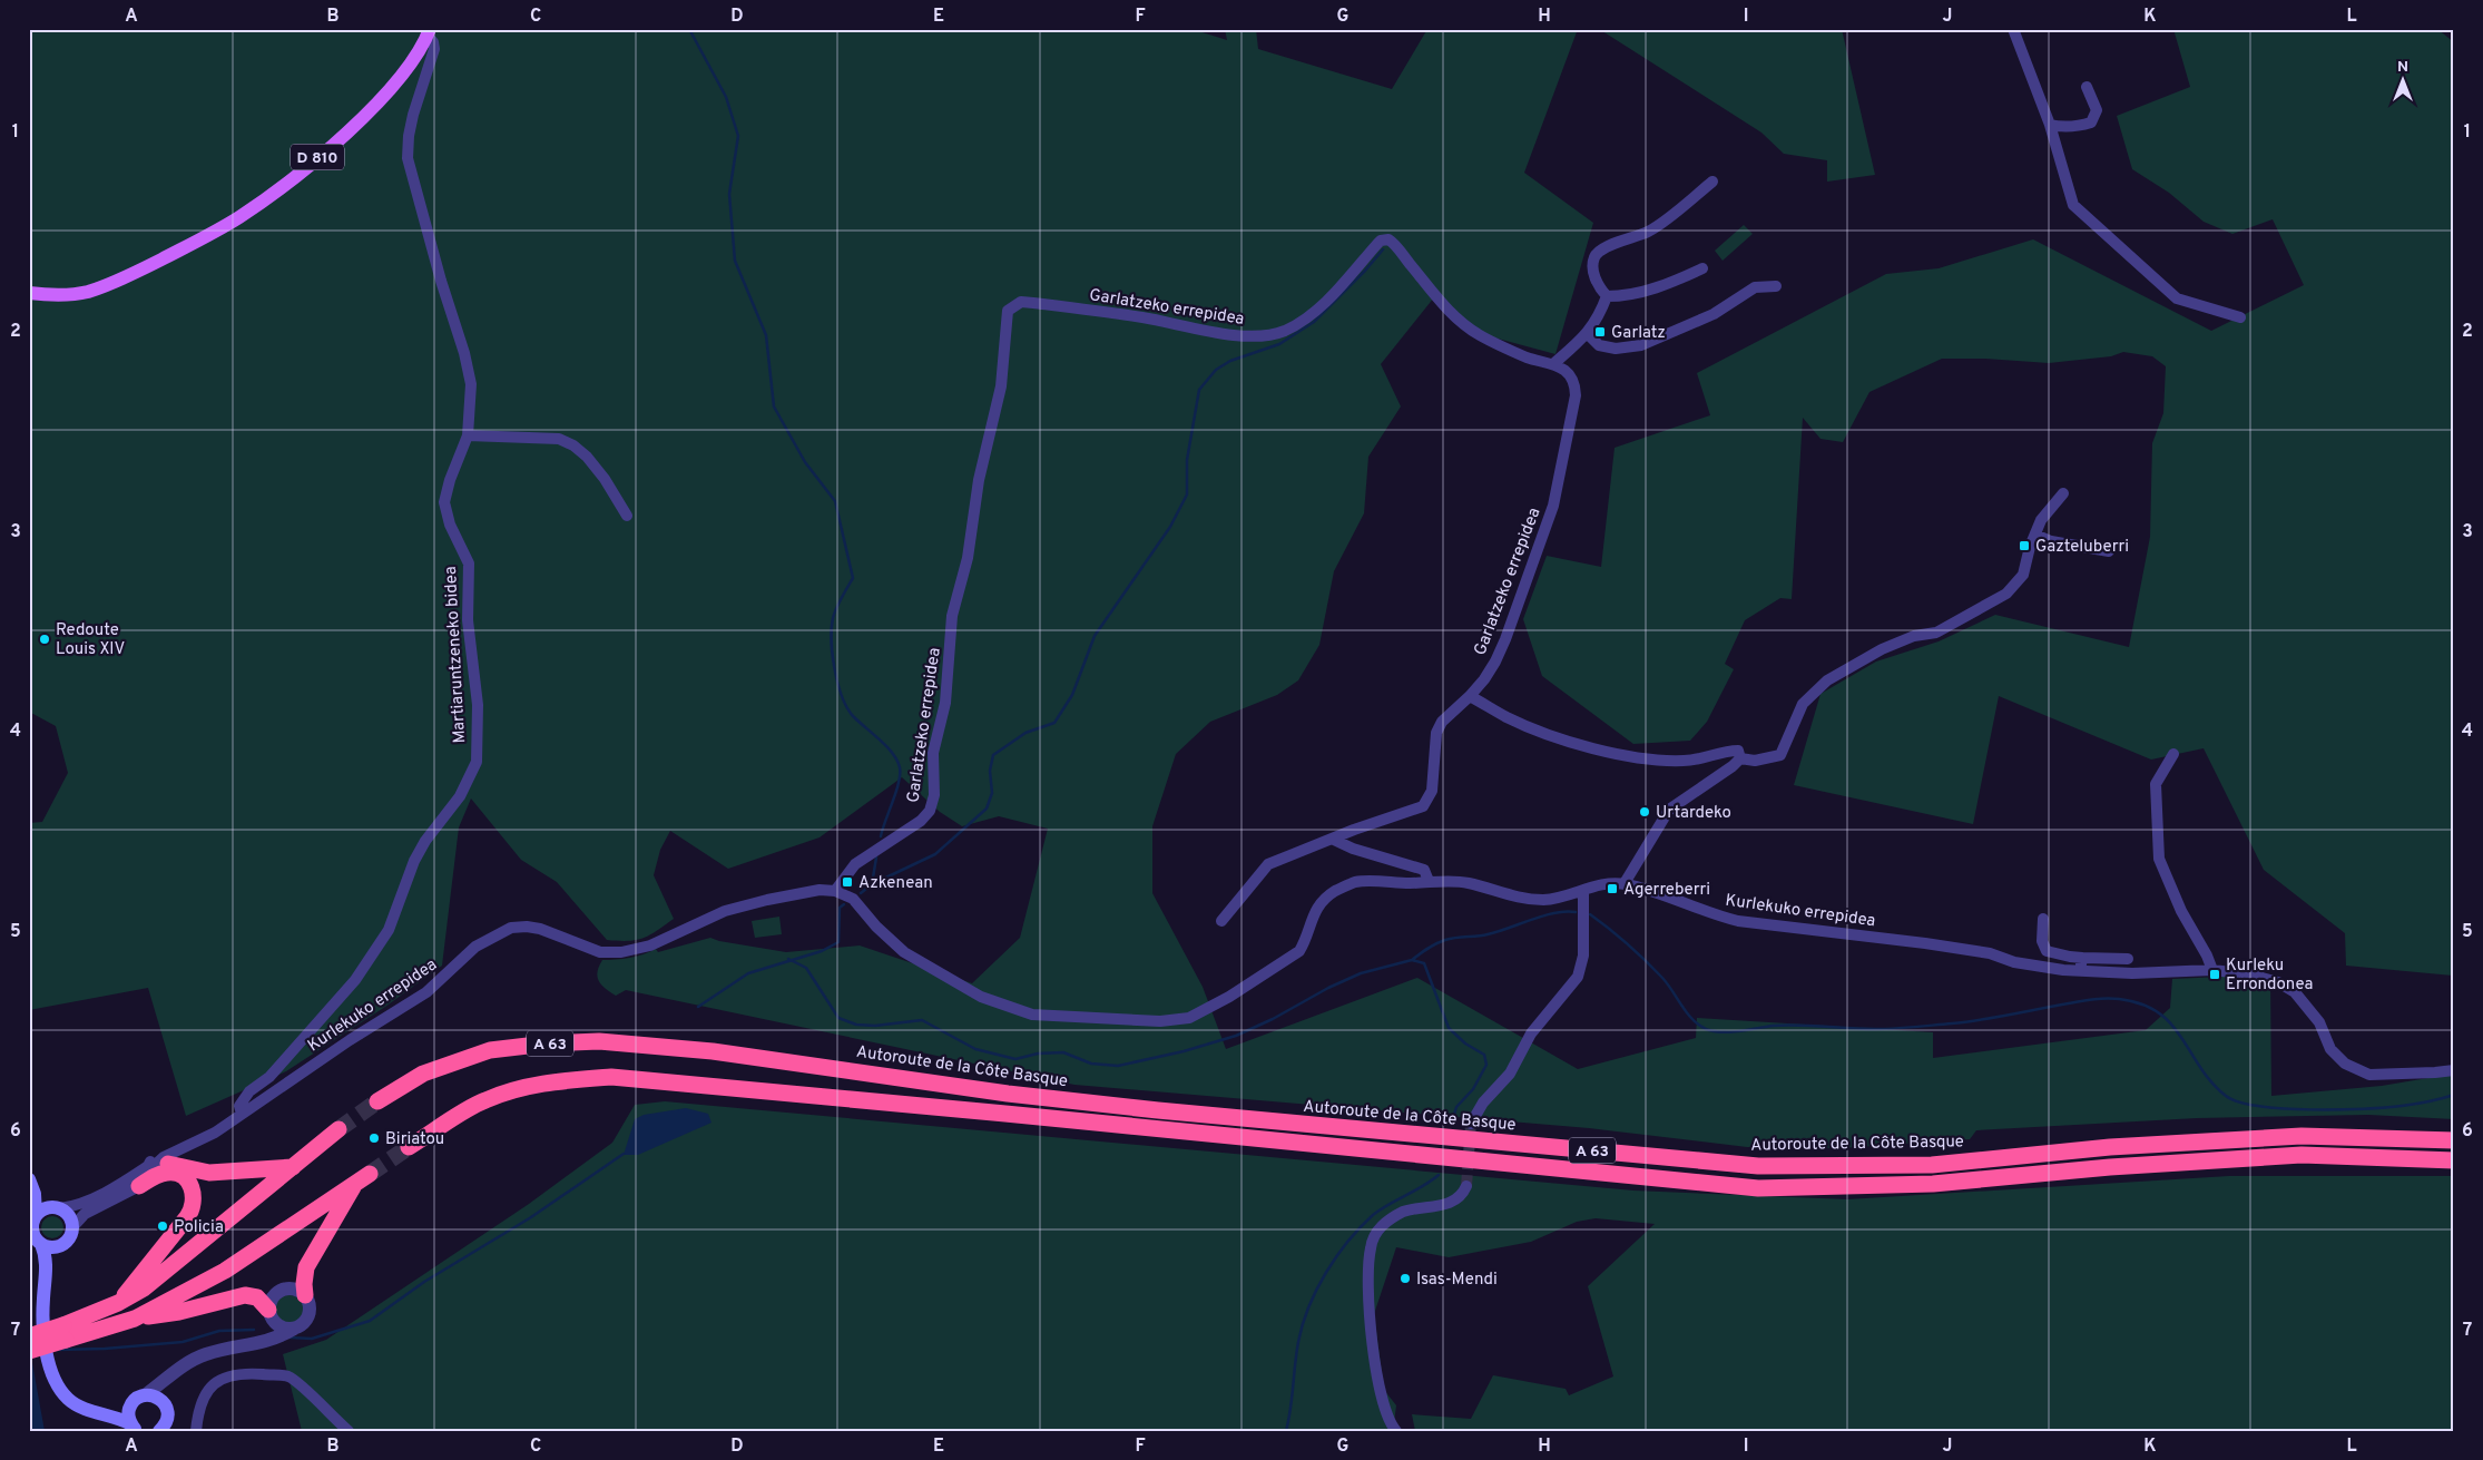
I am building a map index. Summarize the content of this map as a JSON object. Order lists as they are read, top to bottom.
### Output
{
  "streets": {
    "highway": ["A 63", "Autoroute de la Côte Basque"],
    "main road": ["D 810"],
    "street": ["Garlatzeko errepidea", "Martiaruntzeneko bidea", "Kurlekuko errepidea"]
  },
  "crossings": [
    ["D 810", "Martiaruntzeneko bidea"],
    ["Garlatzeko errepidea", "Kurlekuko errepidea"],
    ["Martiaruntzeneko bidea", "Kurlekuko errepidea"]
  ],
  "places": {
    "transit": [
      "Garlatz",
      "Gazteluberri",
      "Azkenean",
      "Agerreberri",
      "Kurleku Errondonea"
    ],
    "other": [
      "Redoute Louis XIV",
      "Urtardeko",
      "Biriatou",
      "Policia",
      "Isas-Mendi"
    ]
  },
  "north": "top",
  "grid": {
    "columns": [
      "A",
      "B",
      "C",
      "D",
      "E",
      "F",
      "G",
      "H",
      "I",
      "J",
      "K",
      "L"
    ],
    "rows": [
      "1",
      "2",
      "3",
      "4",
      "5",
      "6",
      "7"
    ]
  }
}
